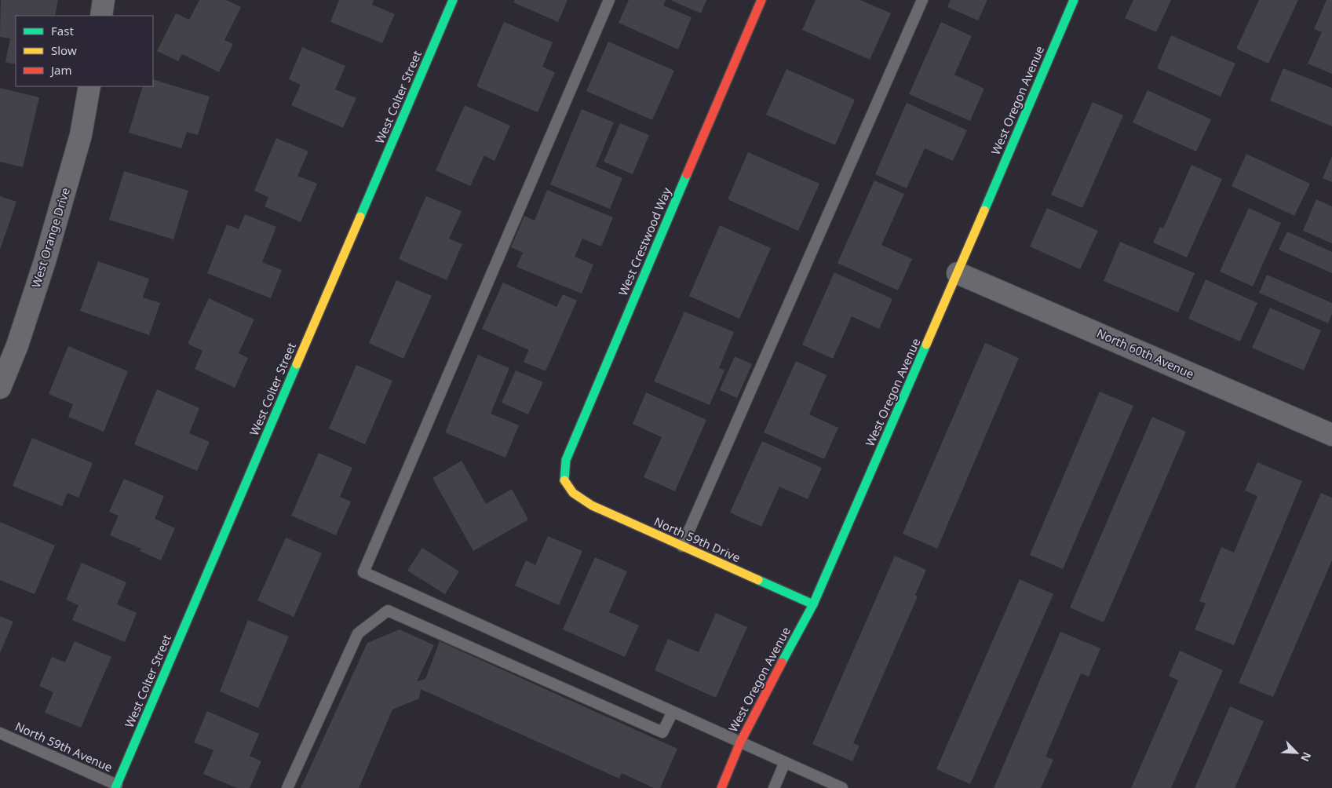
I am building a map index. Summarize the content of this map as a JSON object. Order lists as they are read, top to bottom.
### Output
{
  "streets": {
    "street": [
      "West Colter Street",
      "West Oregon Avenue",
      "West Orange Drive",
      "West Crestwood Way",
      "North 60th Avenue",
      "North 59th Drive"
    ],
    "lane": ["North 59th Avenue"]
  },
  "crossings": [
    ["West Colter Street", "North 59th Avenue"],
    ["West Oregon Avenue", "North 60th Avenue"],
    ["West Oregon Avenue", "North 59th Drive"],
    ["West Crestwood Way", "North 59th Drive"]
  ],
  "legend": ["Fast", "Slow", "Jam"],
  "north": "bottom right"
}
